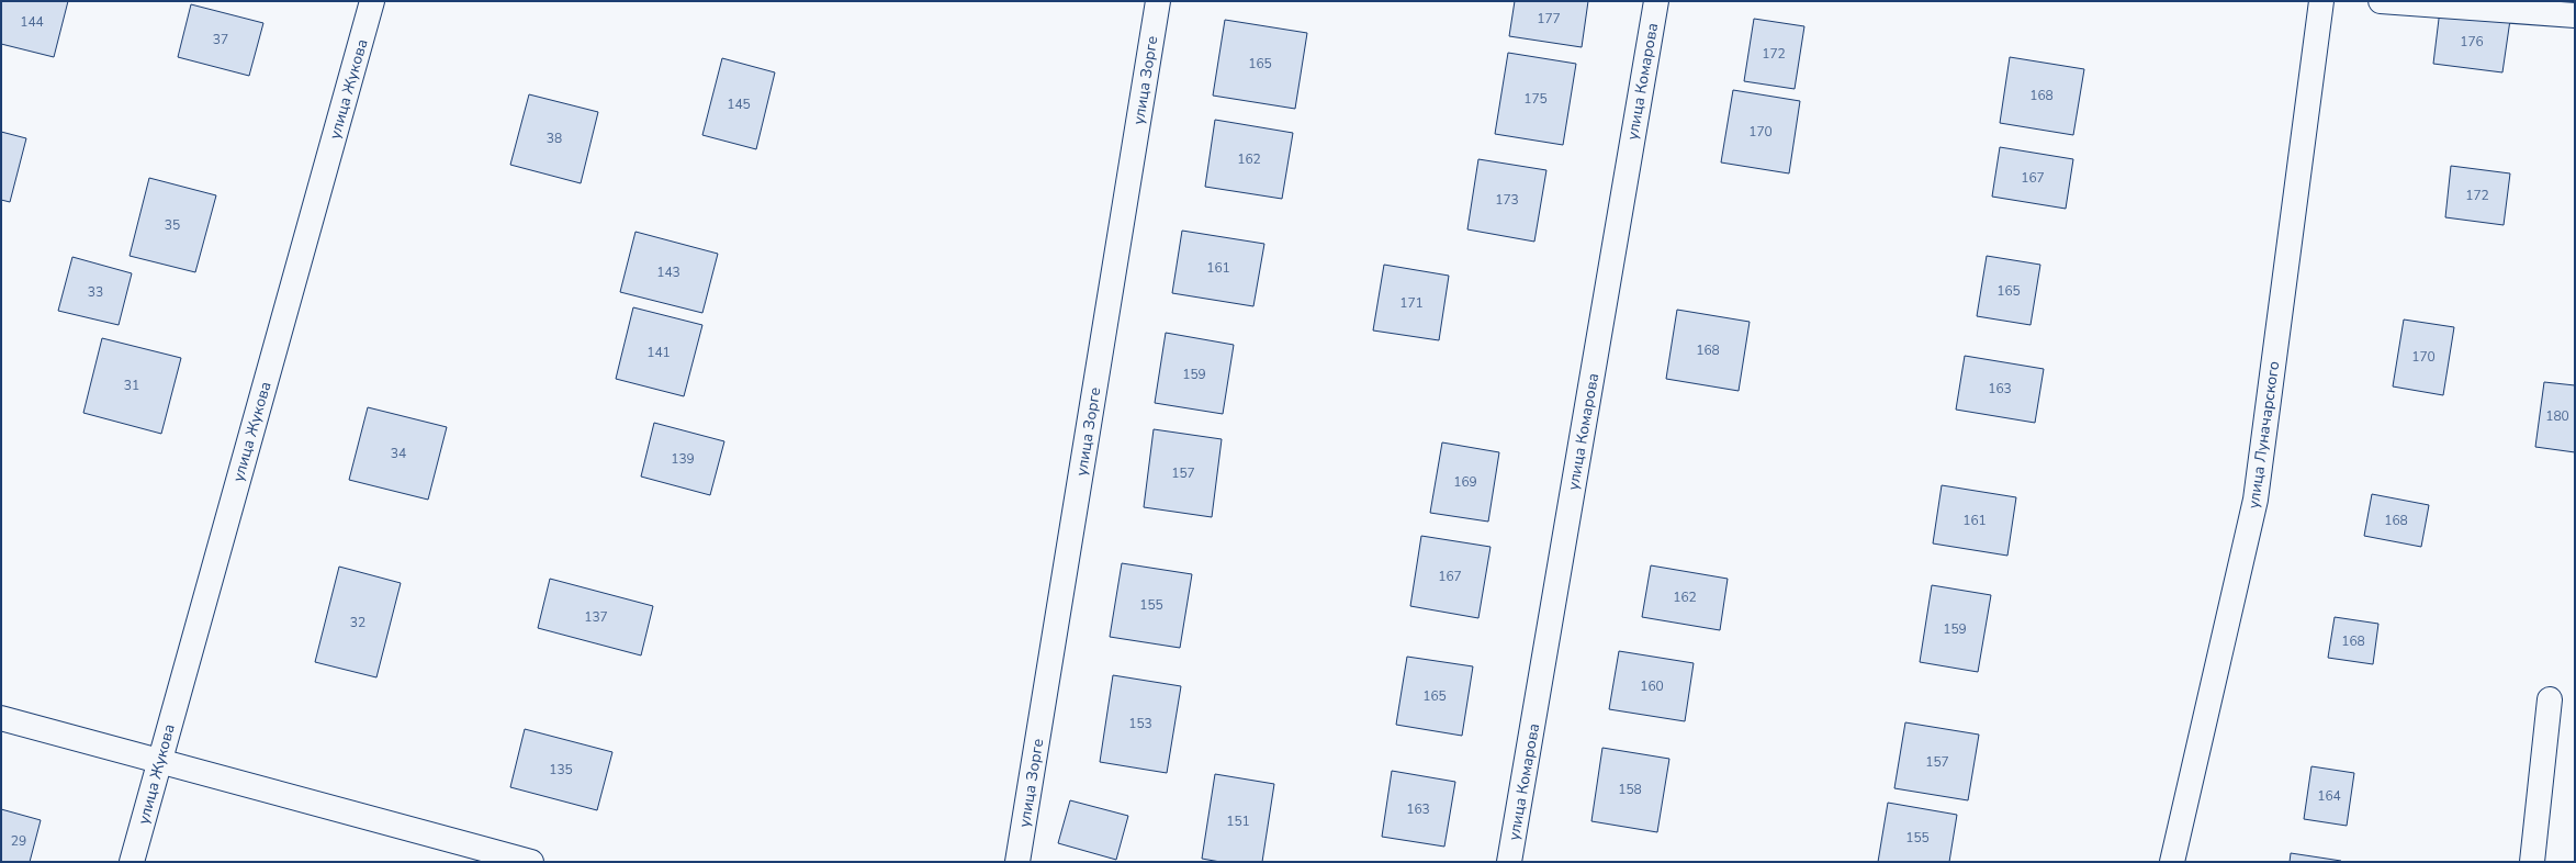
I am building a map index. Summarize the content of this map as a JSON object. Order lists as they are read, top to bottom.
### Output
{
  "streets": {
    "street": [
      "улица Зорге",
      "улица Комарова",
      "улица Жукова",
      "улица Луначарского"
    ]
  },
  "house_numbers": [
    "177",
    "144",
    "37",
    "176",
    "172",
    "165",
    "168",
    "175",
    "145",
    "170",
    "38",
    "162",
    "167",
    "172",
    "173",
    "35",
    "161",
    "143",
    "165",
    "33",
    "171",
    "168",
    "141",
    "170",
    "159",
    "31",
    "163",
    "180",
    "34",
    "139",
    "157",
    "169",
    "161",
    "168",
    "167",
    "162",
    "155",
    "137",
    "32",
    "159",
    "168",
    "160",
    "165",
    "153",
    "157",
    "135",
    "158",
    "164",
    "163",
    "151",
    "155",
    "29"
  ]
}
